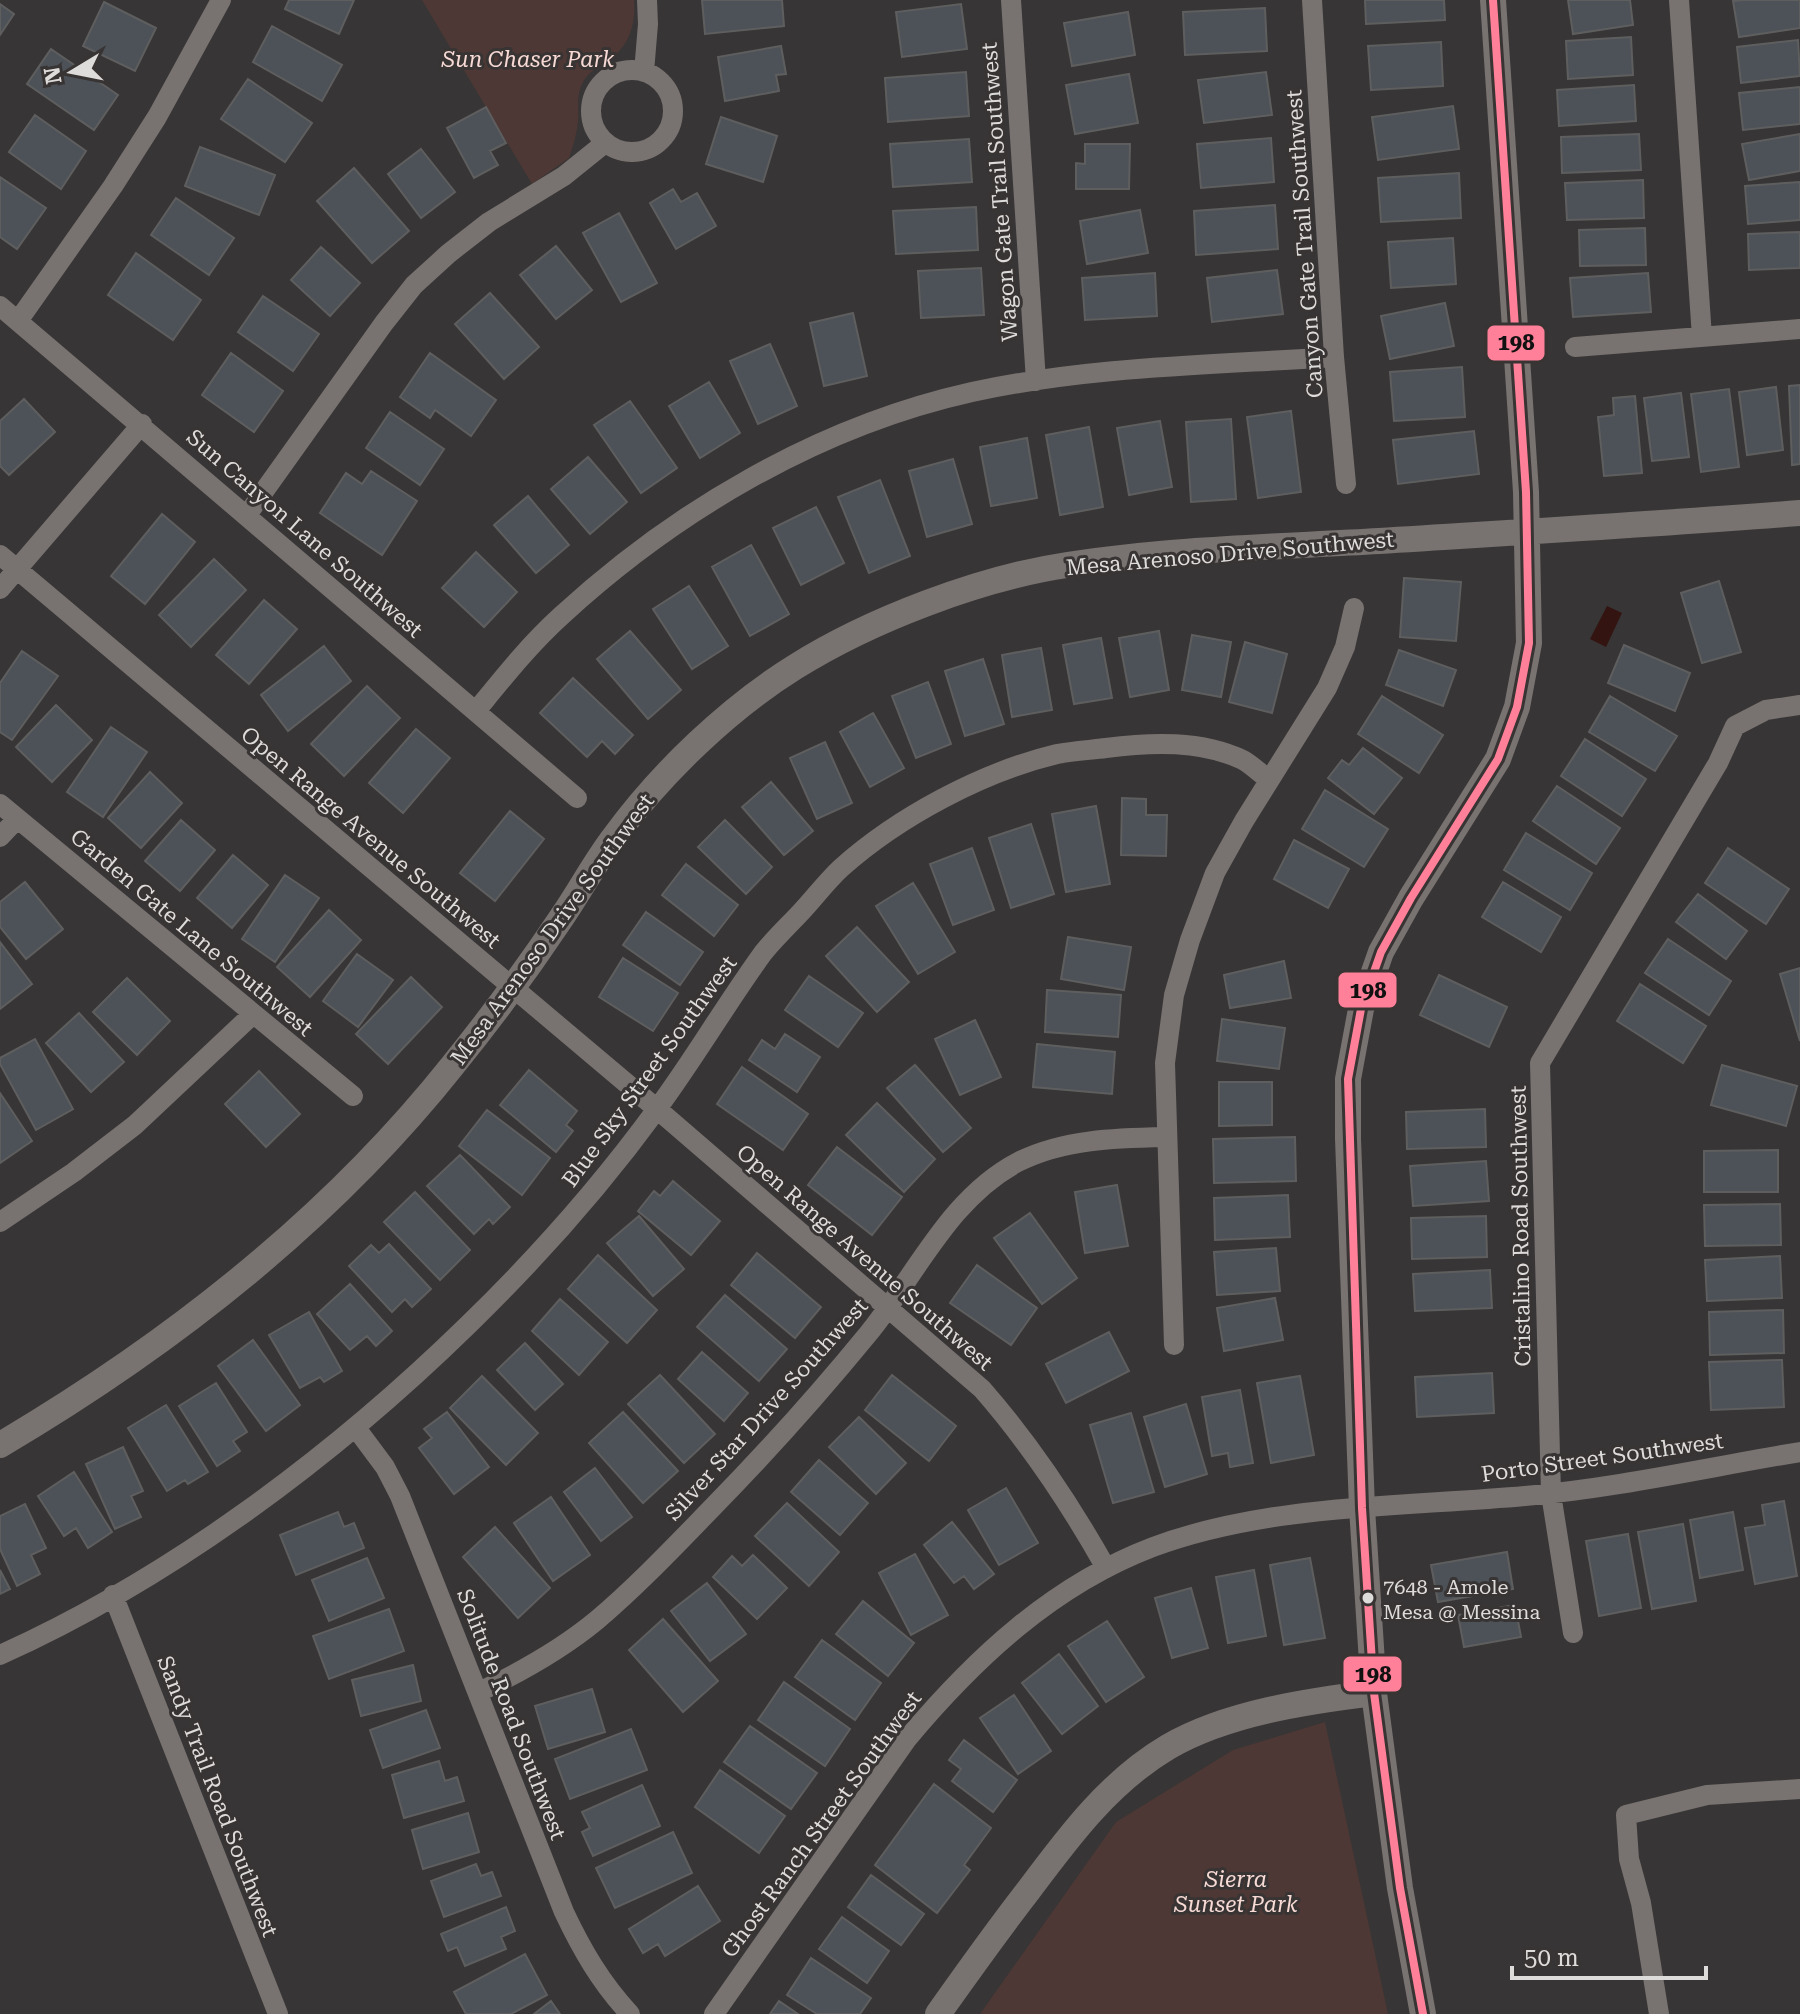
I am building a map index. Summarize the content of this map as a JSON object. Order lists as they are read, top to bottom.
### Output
{
  "streets": {
    "street": [
      "Wagon Gate Trail Southwest",
      "Canyon Gate Trail Southwest",
      "Sun Canyon Lane Southwest",
      "Mesa Arenoso Drive Southwest",
      "Open Range Avenue Southwest",
      "Garden Gate Lane Southwest",
      "Blue Sky Street Southwest",
      "Cristalino Road Southwest",
      "Silver Star Drive Southwest",
      "Porto Street Southwest",
      "Solitude Road Southwest",
      "Sandy Trail Road Southwest",
      "Ghost Ranch Street Southwest"
    ]
  },
  "crossings": [
    ["Mesa Arenoso Drive Southwest", "Open Range Avenue Southwest"],
    ["Open Range Avenue Southwest", "Blue Sky Street Southwest"],
    ["Open Range Avenue Southwest", "Silver Star Drive Southwest"],
    ["Open Range Avenue Southwest", "Ghost Ranch Street Southwest"],
    ["Blue Sky Street Southwest", "Solitude Road Southwest"],
    ["Blue Sky Street Southwest", "Sandy Trail Road Southwest"],
    ["Cristalino Road Southwest", "Porto Street Southwest"],
    ["Silver Star Drive Southwest", "Solitude Road Southwest"],
    ["Porto Street Southwest", "Ghost Ranch Street Southwest"]
  ],
  "parks": ["Sun Chaser Park", "Sierra Sunset Park"],
  "places": ["7648 - Amole Mesa @ Messina"],
  "lines": ["transit line 198"],
  "scale_bar": "50 m",
  "north": "left"
}
